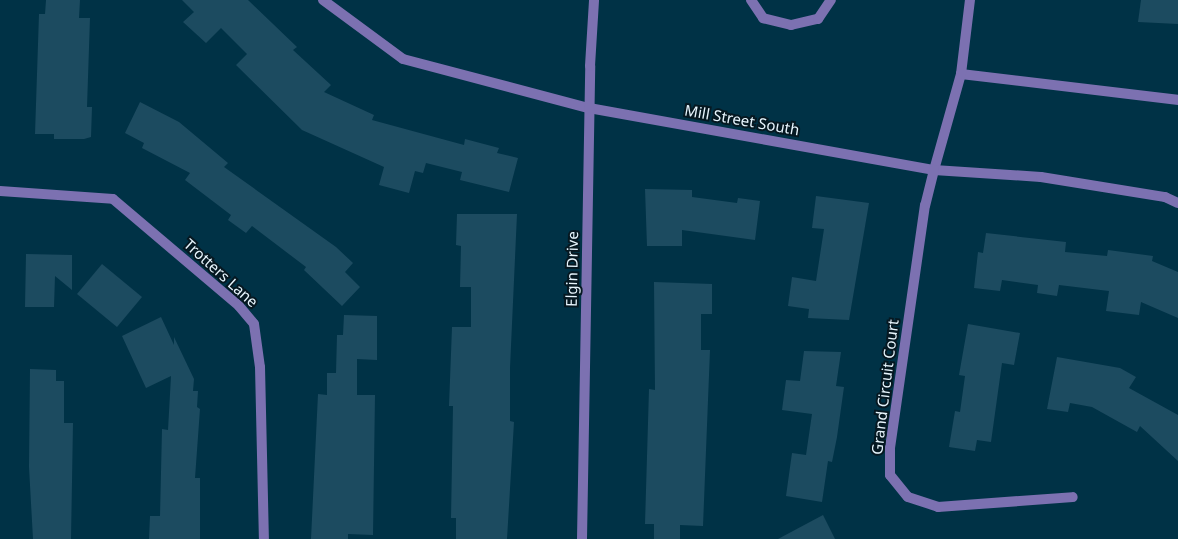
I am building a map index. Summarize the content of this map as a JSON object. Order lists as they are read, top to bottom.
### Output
{
  "streets": {
    "street": [
      "Mill Street South",
      "Elgin Drive",
      "Trotters Lane",
      "Grand Circuit Court"
    ]
  },
  "crossings": [
    ["Mill Street South", "Elgin Drive"],
    ["Mill Street South", "Grand Circuit Court"]
  ]
}
